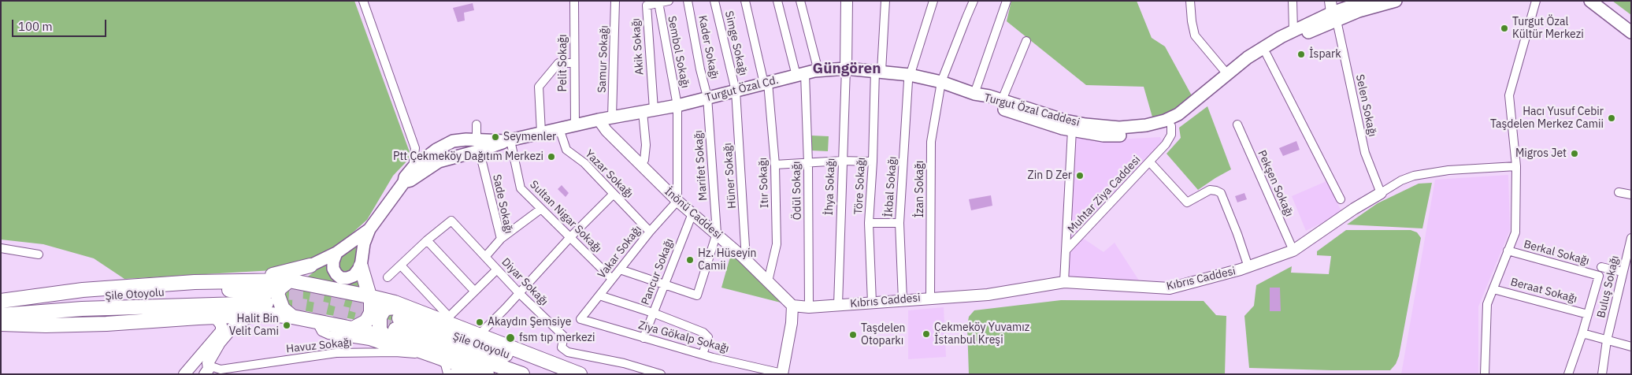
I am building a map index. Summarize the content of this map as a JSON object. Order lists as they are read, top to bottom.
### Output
{
  "streets": {
    "highway": ["Şile Otoyolu"],
    "main road": ["Turgut Özal Cd.", "Turgut Özal Caddesi"],
    "street": [
      "Simge Sokağı",
      "Akik Sokağı",
      "Kader Sokağı",
      "Sembol Sokağı",
      "Samur Sokağı",
      "Pelit Sokağı",
      "Selen Sokağı",
      "Marifet Sokağı",
      "Yazar Sokağı",
      "Hüner Sokağı",
      "Itır Sokağı",
      "Pekşen Sokağı",
      "Töre Sokağı",
      "İhya Sokağı",
      "İkbal Sokağı",
      "İzan Sokağı",
      "Ödül Sokağı",
      "Muhtar Ziya Caddesi",
      "Sade Sokağı",
      "İnönü Caddesi",
      "Sultan Nigar Sokağı",
      "Vakar Sokağı",
      "Berkal Sokağı",
      "Pancur Sokağı",
      "Kıbrıs Caddesi",
      "Diyar Sokağı",
      "Buluş Sokağı",
      "Beraat Sokağı",
      "Ziya Gökalp Sokağı",
      "Havuz Sokağı"
    ]
  },
  "crossings": [
    ["Simge Sokağı", "Turgut Özal Cd."],
    ["Simge Sokağı", "Hüner Sokağı"],
    ["Akik Sokağı", "Sembol Sokağı"],
    ["Akik Sokağı", "Turgut Özal Cd."],
    ["Kader Sokağı", "Turgut Özal Cd."],
    ["Kader Sokağı", "Marifet Sokağı"],
    ["Sembol Sokağı", "Turgut Özal Cd."],
    ["Sembol Sokağı", "İnönü Caddesi"],
    ["Sembol Sokağı", "Vakar Sokağı"],
    ["Samur Sokağı", "Turgut Özal Cd."],
    ["Pelit Sokağı", "Turgut Özal Cd."],
    ["Turgut Özal Cd.", "Turgut Özal Caddesi"],
    ["Turgut Özal Cd.", "Marifet Sokağı"],
    ["Turgut Özal Cd.", "Yazar Sokağı"],
    ["Turgut Özal Cd.", "Hüner Sokağı"],
    ["Turgut Özal Cd.", "Itır Sokağı"],
    ["Turgut Özal Cd.", "Töre Sokağı"],
    ["Turgut Özal Cd.", "İhya Sokağı"],
    ["Turgut Özal Cd.", "İkbal Sokağı"],
    ["Turgut Özal Cd.", "İzan Sokağı"],
    ["Turgut Özal Cd.", "Ödül Sokağı"],
    ["Turgut Özal Cd.", "Sade Sokağı"],
    ["Turgut Özal Cd.", "İnönü Caddesi"],
    ["Turgut Özal Cd.", "Sultan Nigar Sokağı"],
    ["Selen Sokağı", "Turgut Özal Caddesi"],
    ["Selen Sokağı", "Kıbrıs Caddesi"],
    ["Turgut Özal Caddesi", "Muhtar Ziya Caddesi"],
    ["Marifet Sokağı", "İnönü Caddesi"],
    ["Yazar Sokağı", "Vakar Sokağı"],
    ["Hüner Sokağı", "İnönü Caddesi"],
    ["Itır Sokağı", "İnönü Caddesi"],
    ["Pekşen Sokağı", "Kıbrıs Caddesi"],
    ["Töre Sokağı", "Kıbrıs Caddesi"],
    ["İhya Sokağı", "Kıbrıs Caddesi"],
    ["İkbal Sokağı", "Kıbrıs Caddesi"],
    ["İzan Sokağı", "Kıbrıs Caddesi"],
    ["Ödül Sokağı", "Kıbrıs Caddesi"],
    ["Sade Sokağı", "Diyar Sokağı"],
    ["İnönü Caddesi", "Vakar Sokağı"],
    ["İnönü Caddesi", "Pancur Sokağı"],
    ["İnönü Caddesi", "Kıbrıs Caddesi"],
    ["Sultan Nigar Sokağı", "Vakar Sokağı"],
    ["Vakar Sokağı", "Ziya Gökalp Sokağı"],
    ["Berkal Sokağı", "Beraat Sokağı"],
    ["Pancur Sokağı", "Ziya Gökalp Sokağı"],
    ["Şile Otoyolu", "Havuz Sokağı"]
  ],
  "districts": ["Güngören"],
  "places": [
    "Turgut Özal Kültür Merkezi",
    "İspark",
    "Hacı Yusuf Cebir Taşdelen Merkez Camii",
    "Seymenler",
    "Migros Jet",
    "Ptt Çekmeköy Dağıtım Merkezi",
    "Zin D Zer",
    "Hz. Hüseyin Camii",
    "Akaydın Şemsiye",
    "Halit Bin Velit Cami",
    "Çekmeköy Yuvamız İstanbul Kreşi",
    "Taşdelen Otoparkı",
    "fsm tıp merkezi"
  ],
  "scale_bar": "100 m"
}
